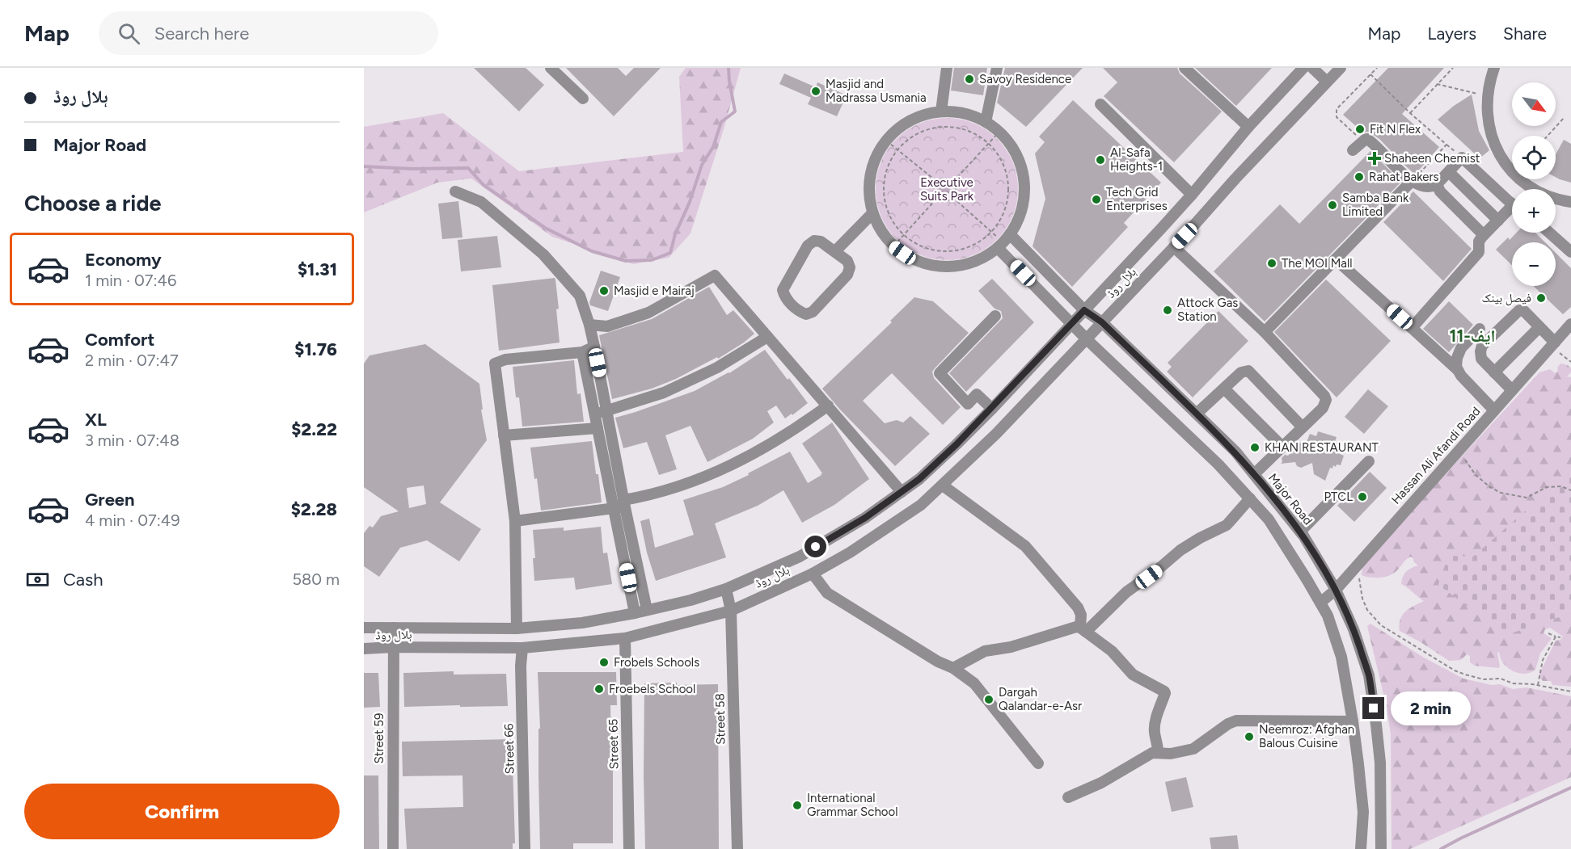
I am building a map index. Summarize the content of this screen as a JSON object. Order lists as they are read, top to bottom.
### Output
{
  "streets": {
    "street": [
      "ہلال روڈ",
      "Hassan Ali Afandi Road",
      "Major Road",
      "Street 58",
      "Street 59",
      "Street 65",
      "Street 66"
    ]
  },
  "crossings": [
    ["ہلال روڈ", "Major Road"],
    ["ہلال روڈ", "Street 58"],
    ["ہلال روڈ", "Street 59"],
    ["ہلال روڈ", "Street 65"],
    ["ہلال روڈ", "Street 66"],
    ["Hassan Ali Afandi Road", "Major Road"]
  ],
  "districts": ["ایف-11"],
  "parks": ["Executive Suits Park"],
  "places": {
    "other": [
      "Savoy Residence",
      "Masjid and Madrassa Usmania",
      "Fit N Flex",
      "Al-Safa Heights-1",
      "Rahat Bakers",
      "Tech Grid Enterprises",
      "Samba Bank Limited",
      "The MOI Mall",
      "Masjid e Mairaj",
      "فیصل بینک",
      "Attock Gas Station",
      "KHAN RESTAURANT",
      "PTCL",
      "Frobels Schools",
      "Froebels School",
      "Dargah Qalandar-e-Asr",
      "Neemroz: Afghan Balous Cuisine",
      "International Grammar School"
    ],
    "health": ["Shaheen Chemist"]
  },
  "north": "bottom right",
  "page": {
    "header": "Map",
    "search": "Search here",
    "nav": ["Map", "Layers", "Share"],
    "banner": ["ہلال روڈ", "Major Road"],
    "map_buttons": ["+", "−"],
    "heading": "Choose a ride",
    "list": [
      {
        "name": "Economy",
        "note": "1 min · 07:46",
        "value": "$1.31"
      },
      {
        "name": "Comfort",
        "note": "2 min · 07:47",
        "value": "$1.76"
      },
      {
        "name": "XL",
        "note": "3 min · 07:48",
        "value": "$2.22"
      },
      {
        "name": "Green",
        "note": "4 min · 07:49",
        "value": "$2.28"
      }
    ],
    "pay": ["Cash", "580 m"],
    "bubble": "2 min",
    "buttons": "Confirm"
  }
}
